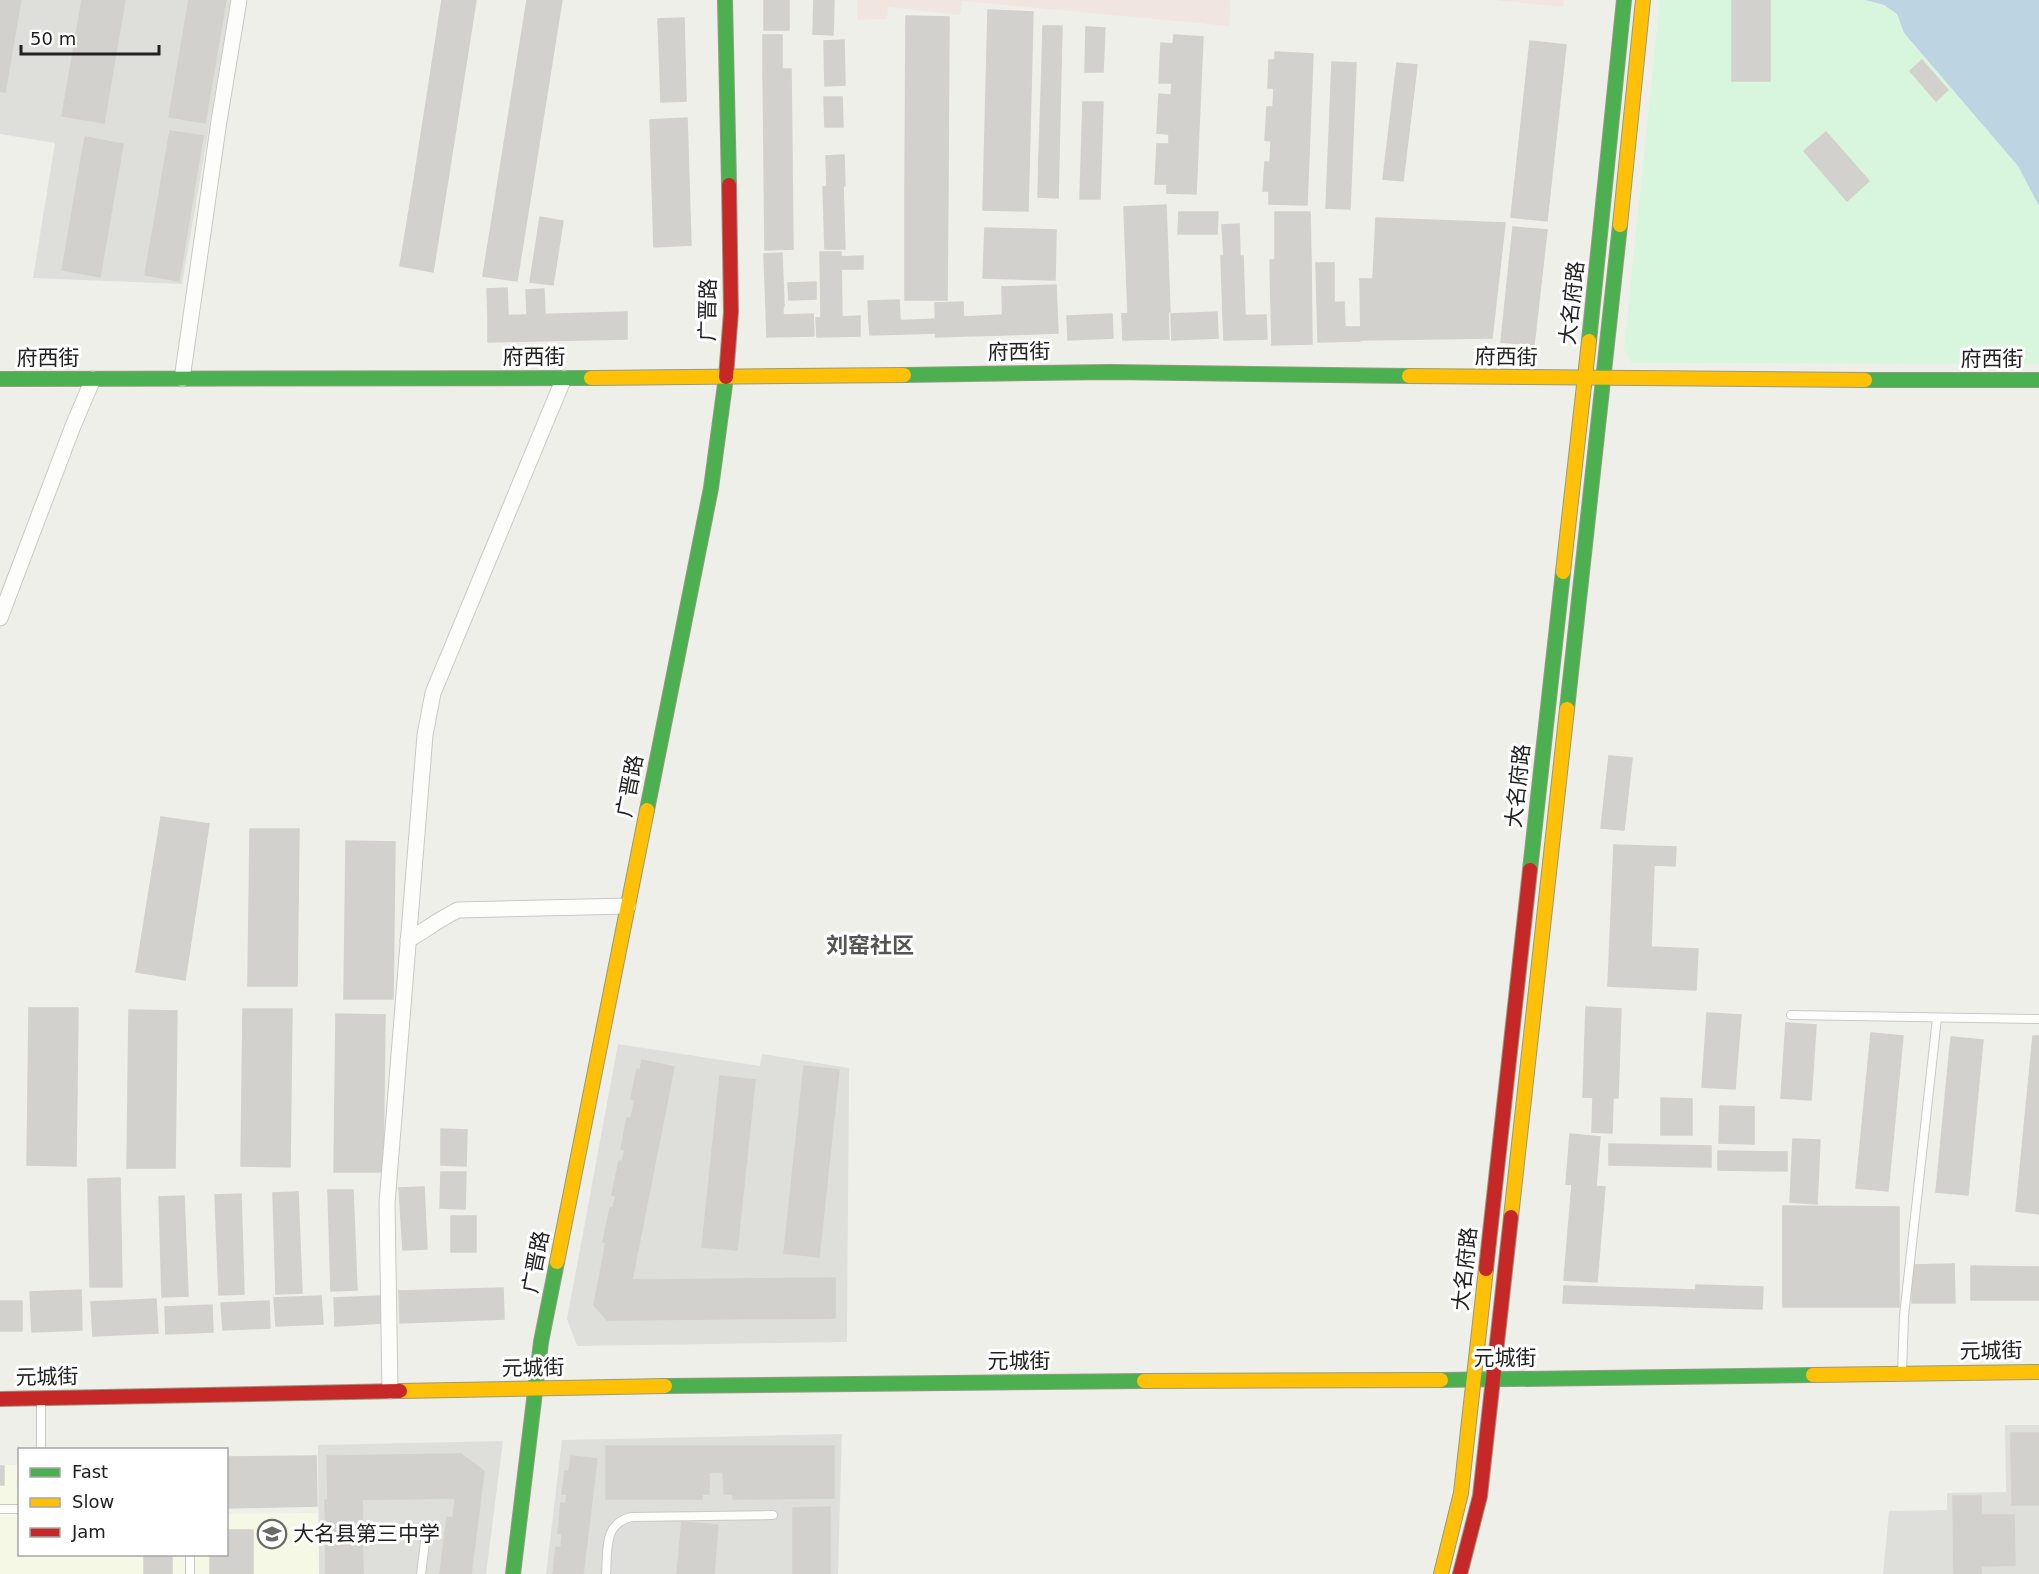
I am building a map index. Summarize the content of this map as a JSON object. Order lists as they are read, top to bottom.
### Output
{
  "streets": {
    "street": [
      "大名府路",
      "广晋路",
      "府西街",
      "元城街"
    ]
  },
  "crossings": [
    ["大名府路", "府西街"],
    ["大名府路", "元城街"],
    ["广晋路", "府西街"],
    ["广晋路", "元城街"]
  ],
  "districts": ["刘窑社区"],
  "places": {
    "school or university": ["大名县第三中学"]
  },
  "legend": ["Fast", "Slow", "Jam"],
  "scale_bar": "50 m"
}
